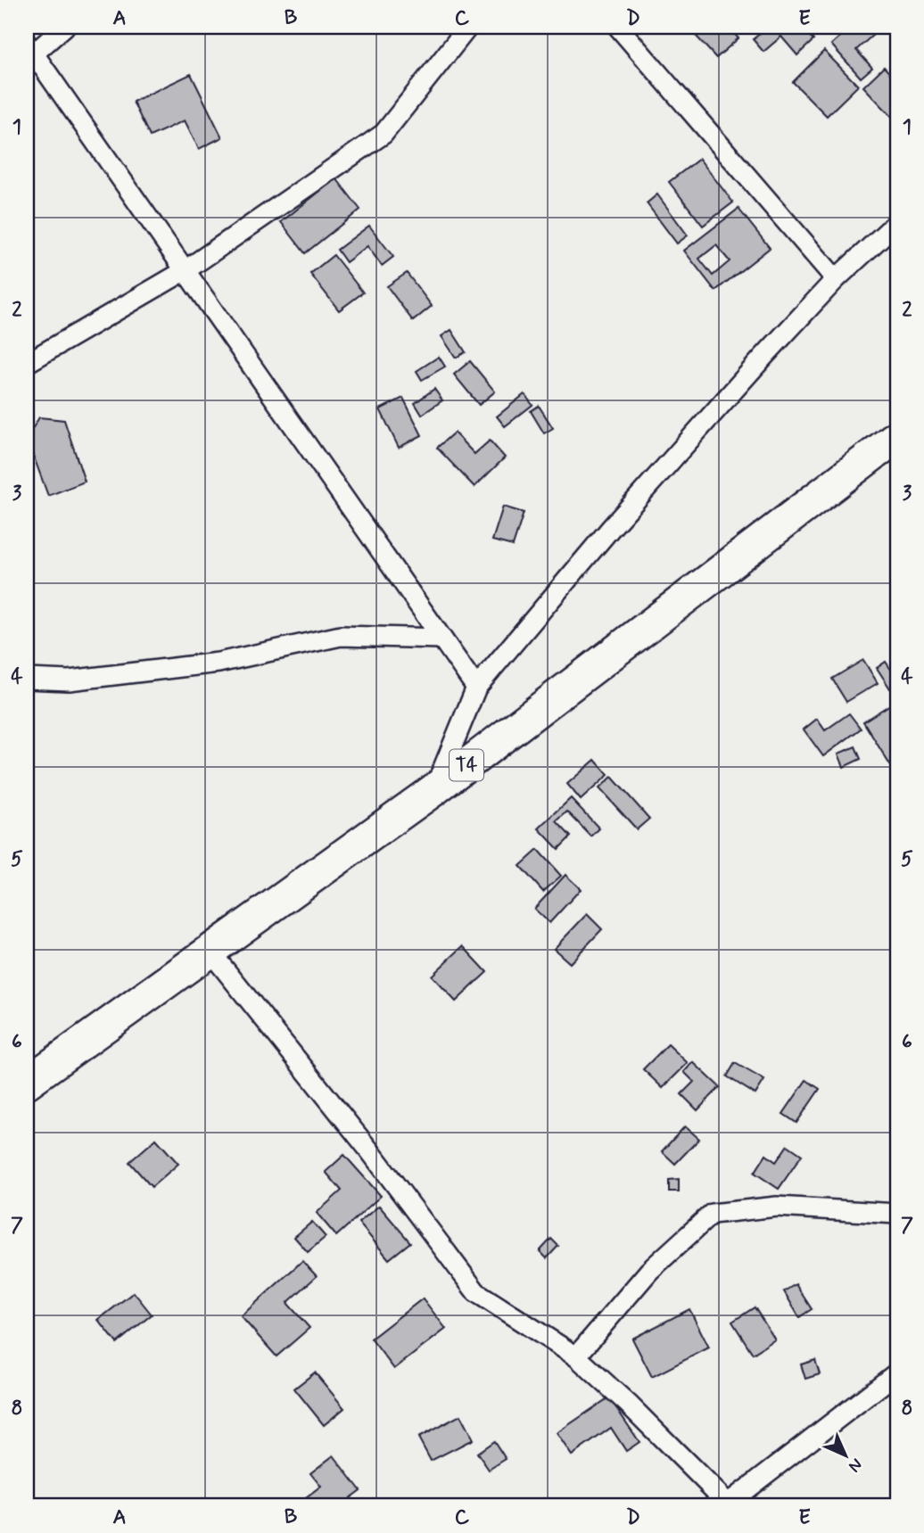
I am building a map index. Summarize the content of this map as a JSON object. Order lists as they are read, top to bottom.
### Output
{
  "streets": {
    "highway": ["T4"]
  },
  "north": "bottom right",
  "grid": {
    "columns": [
      "A",
      "B",
      "C",
      "D",
      "E"
    ],
    "rows": [
      "1",
      "2",
      "3",
      "4",
      "5",
      "6",
      "7",
      "8"
    ]
  }
}
